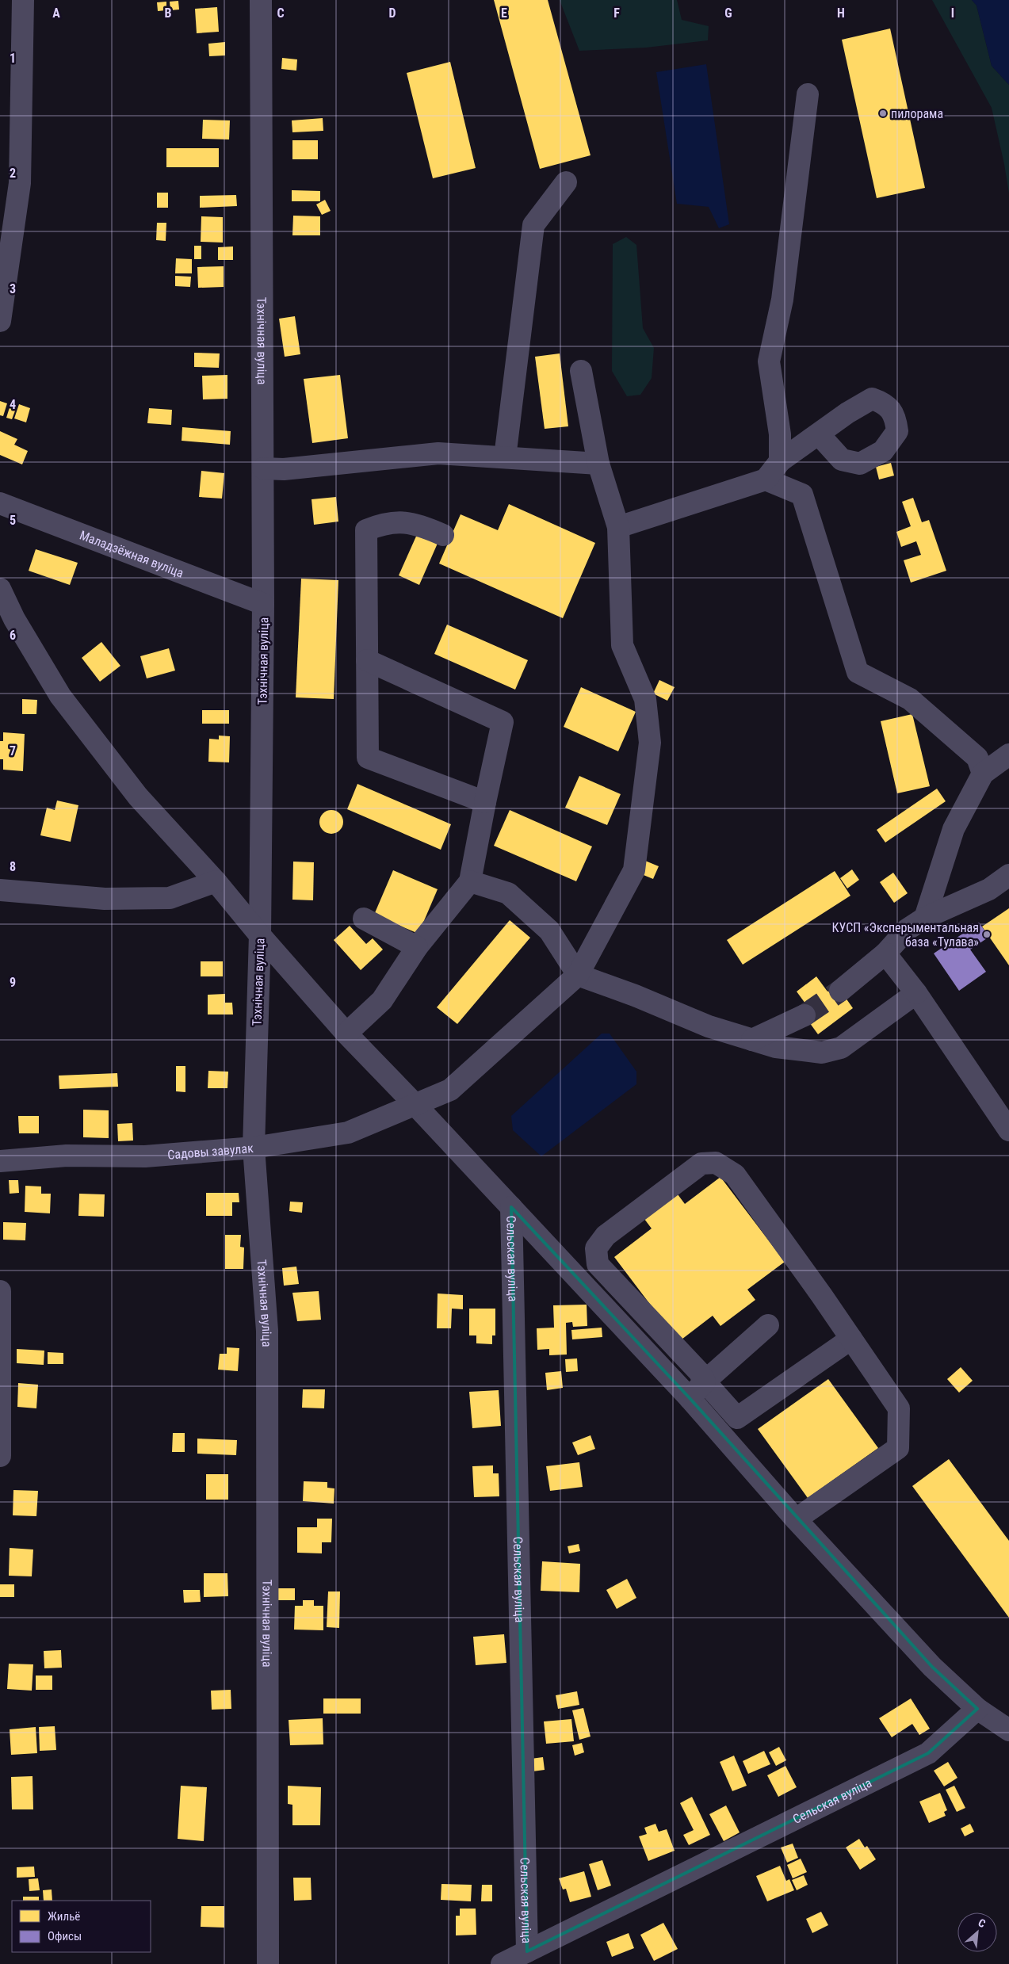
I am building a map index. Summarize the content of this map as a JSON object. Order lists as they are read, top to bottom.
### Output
{
  "streets": {
    "street": [
      "Тэхнічная вуліца",
      "Маладзёжная вуліца",
      "Садовы завулак",
      "Сельская вуліца"
    ]
  },
  "crossings": [
    ["Тэхнічная вуліца", "Маладзёжная вуліца"],
    ["Тэхнічная вуліца", "Садовы завулак"]
  ],
  "places": ["пилорама", "КУСП «Эксперыментальная база «Тулава»"],
  "legend": ["Жильё", "Офисы"],
  "north": "top right",
  "grid": {
    "columns": [
      "A",
      "B",
      "C",
      "D",
      "E",
      "F",
      "G",
      "H",
      "I"
    ],
    "rows": [
      "1",
      "2",
      "3",
      "4",
      "5",
      "6",
      "7",
      "8",
      "9"
    ]
  }
}
